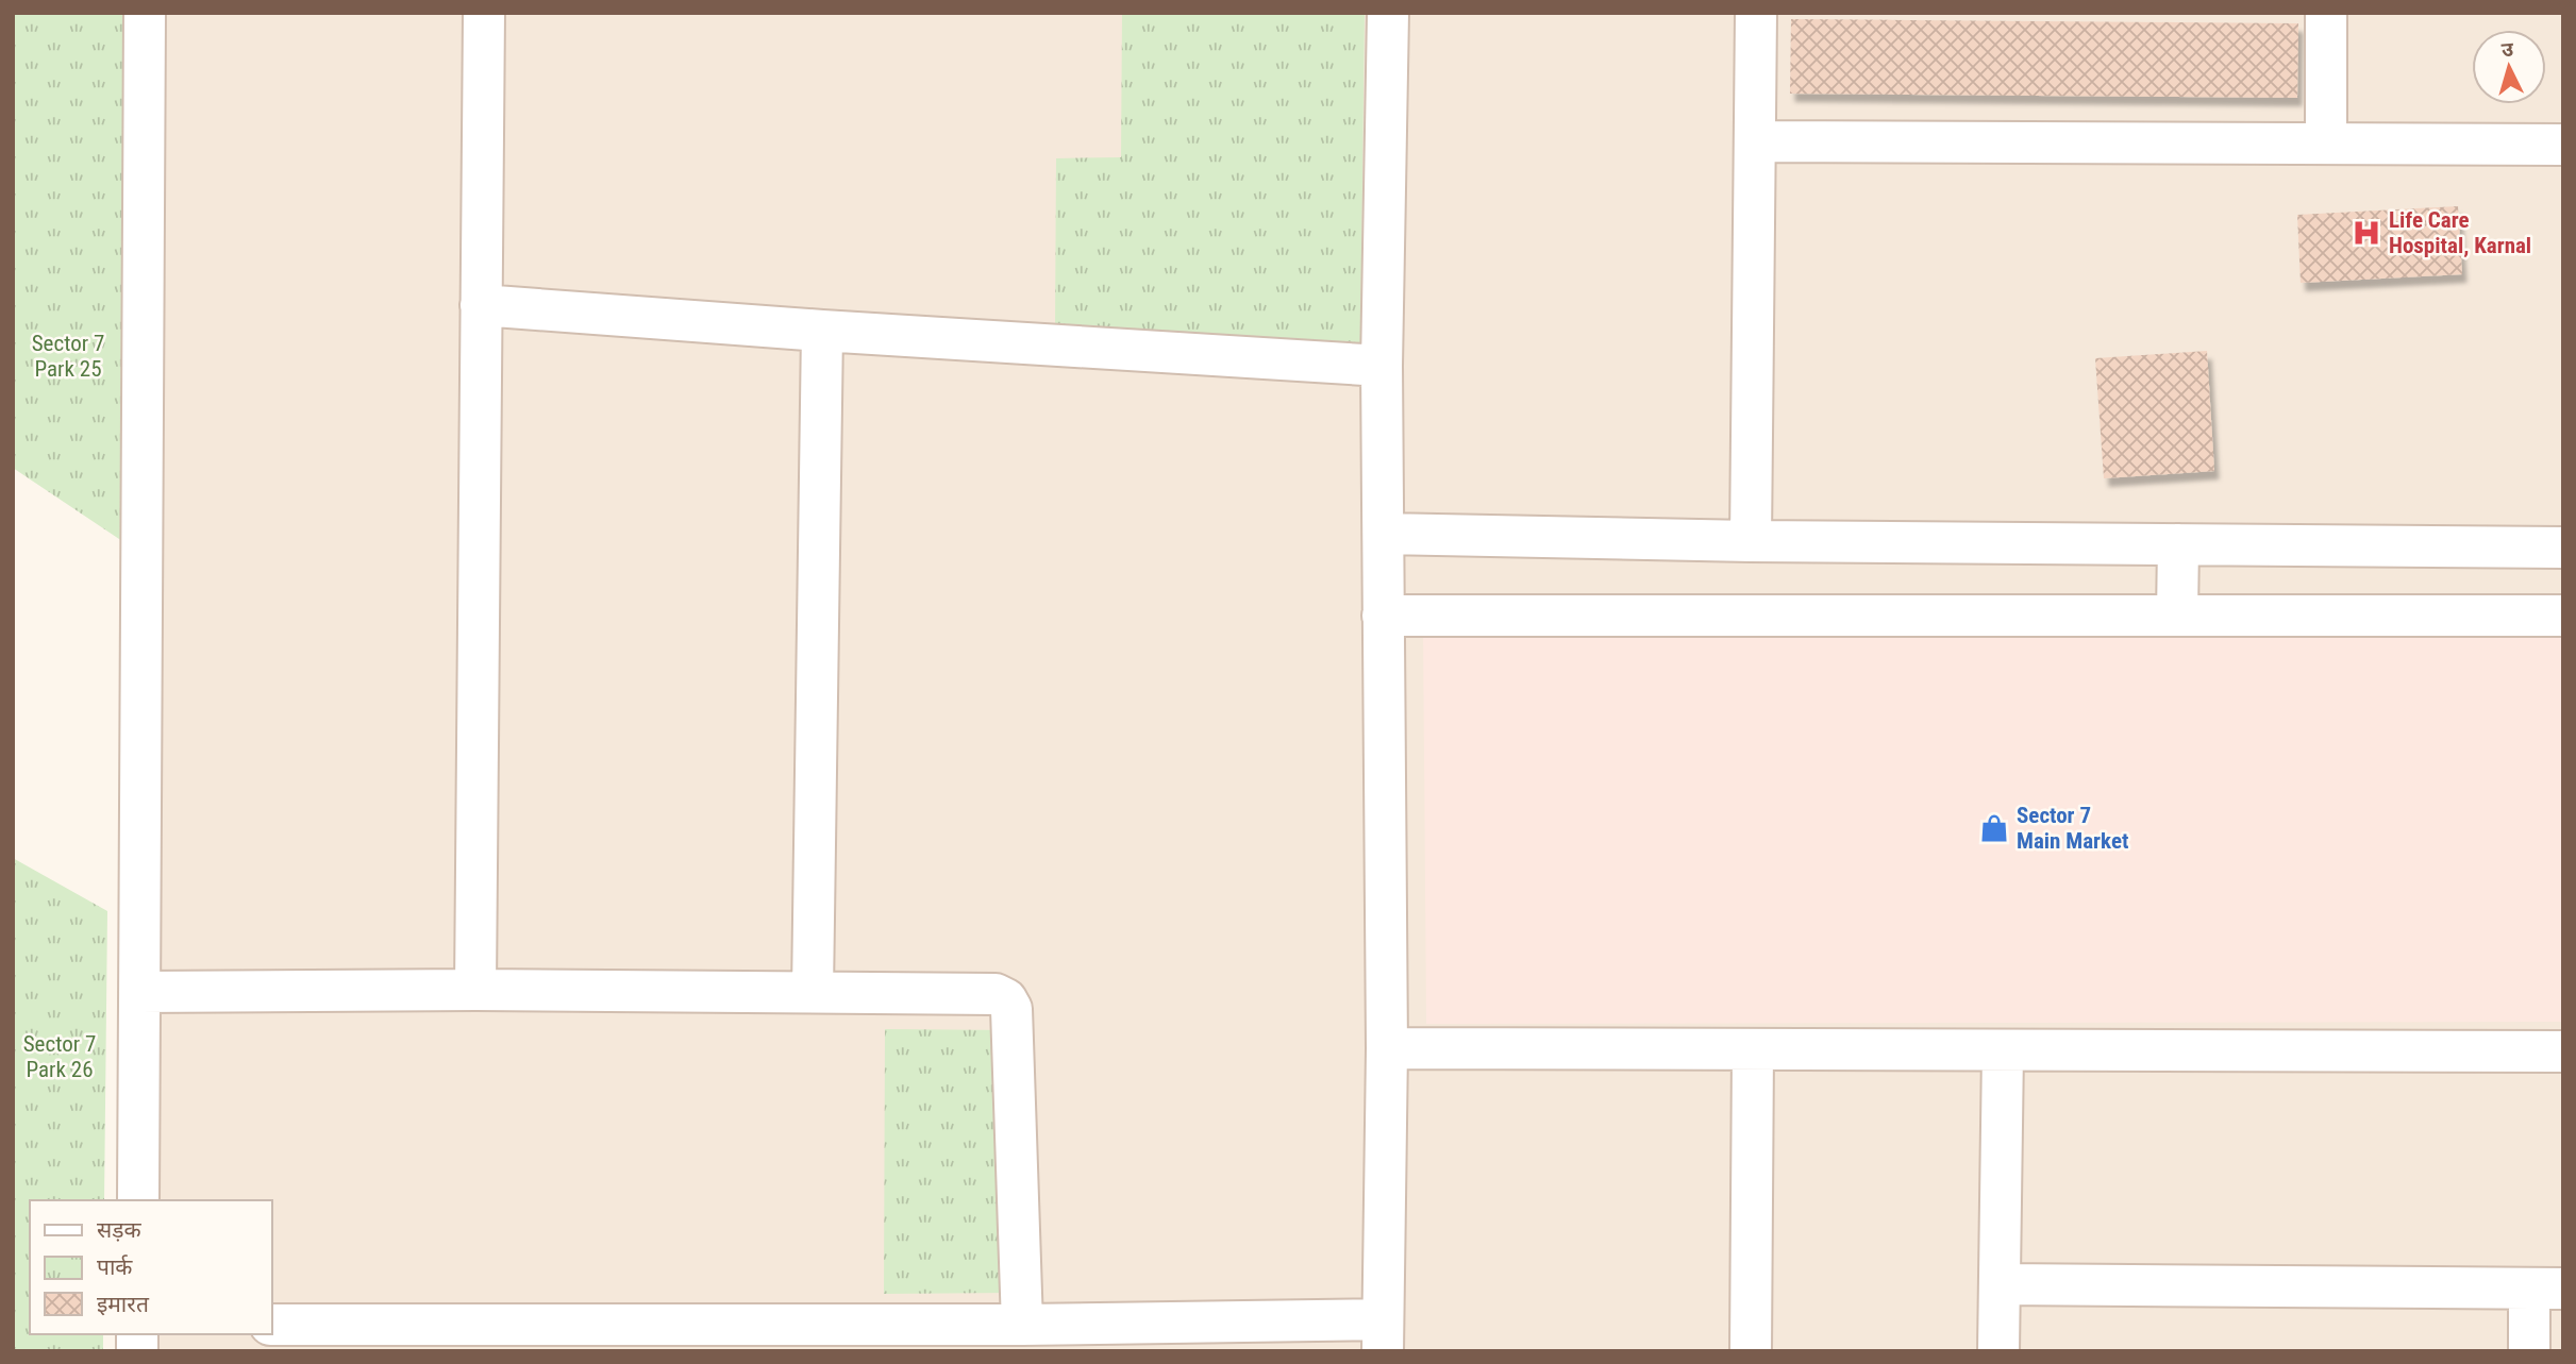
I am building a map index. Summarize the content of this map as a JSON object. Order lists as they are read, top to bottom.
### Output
{
  "parks": ["Sector 7 Park 25", "Sector 7 Park 26"],
  "places": {
    "hospital": ["Life Care Hospital, Karnal"],
    "shop": ["Sector 7 Main Market"]
  },
  "legend": ["सड़क", "पार्क", "इमारत"],
  "north": "top"
}
